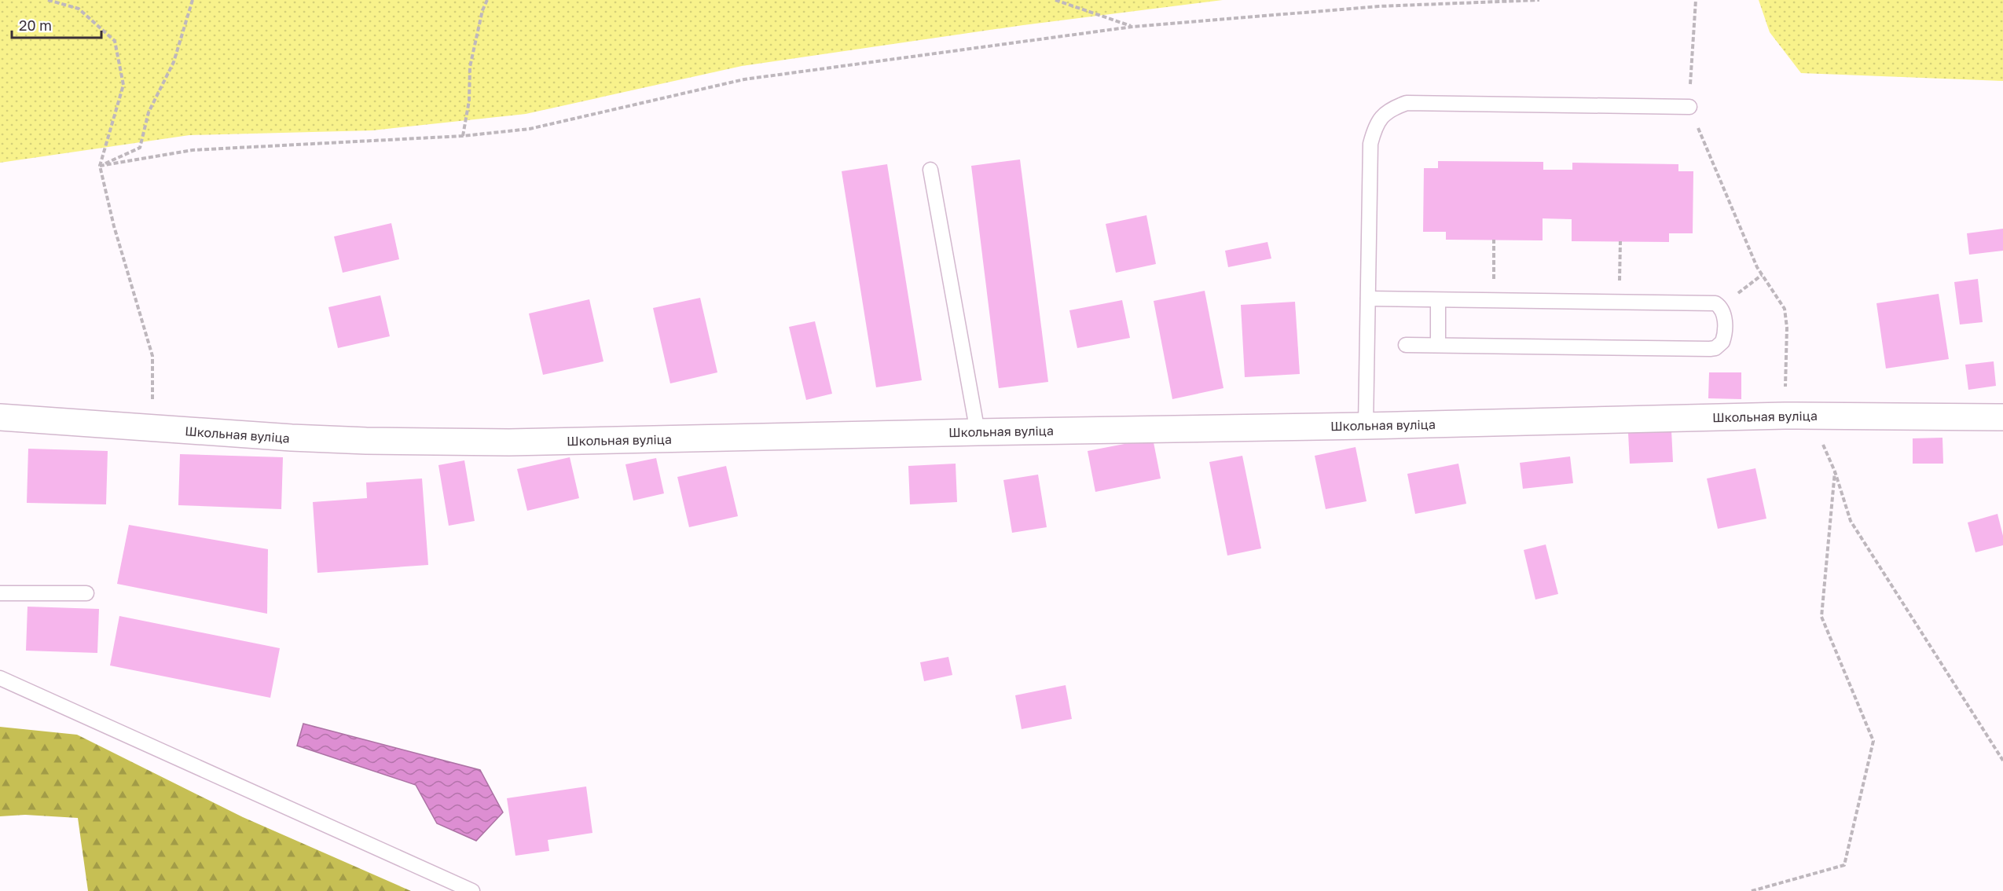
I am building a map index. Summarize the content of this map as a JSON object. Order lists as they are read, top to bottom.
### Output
{
  "streets": {
    "street": ["Школьная вуліца"]
  },
  "scale_bar": "20 m"
}
